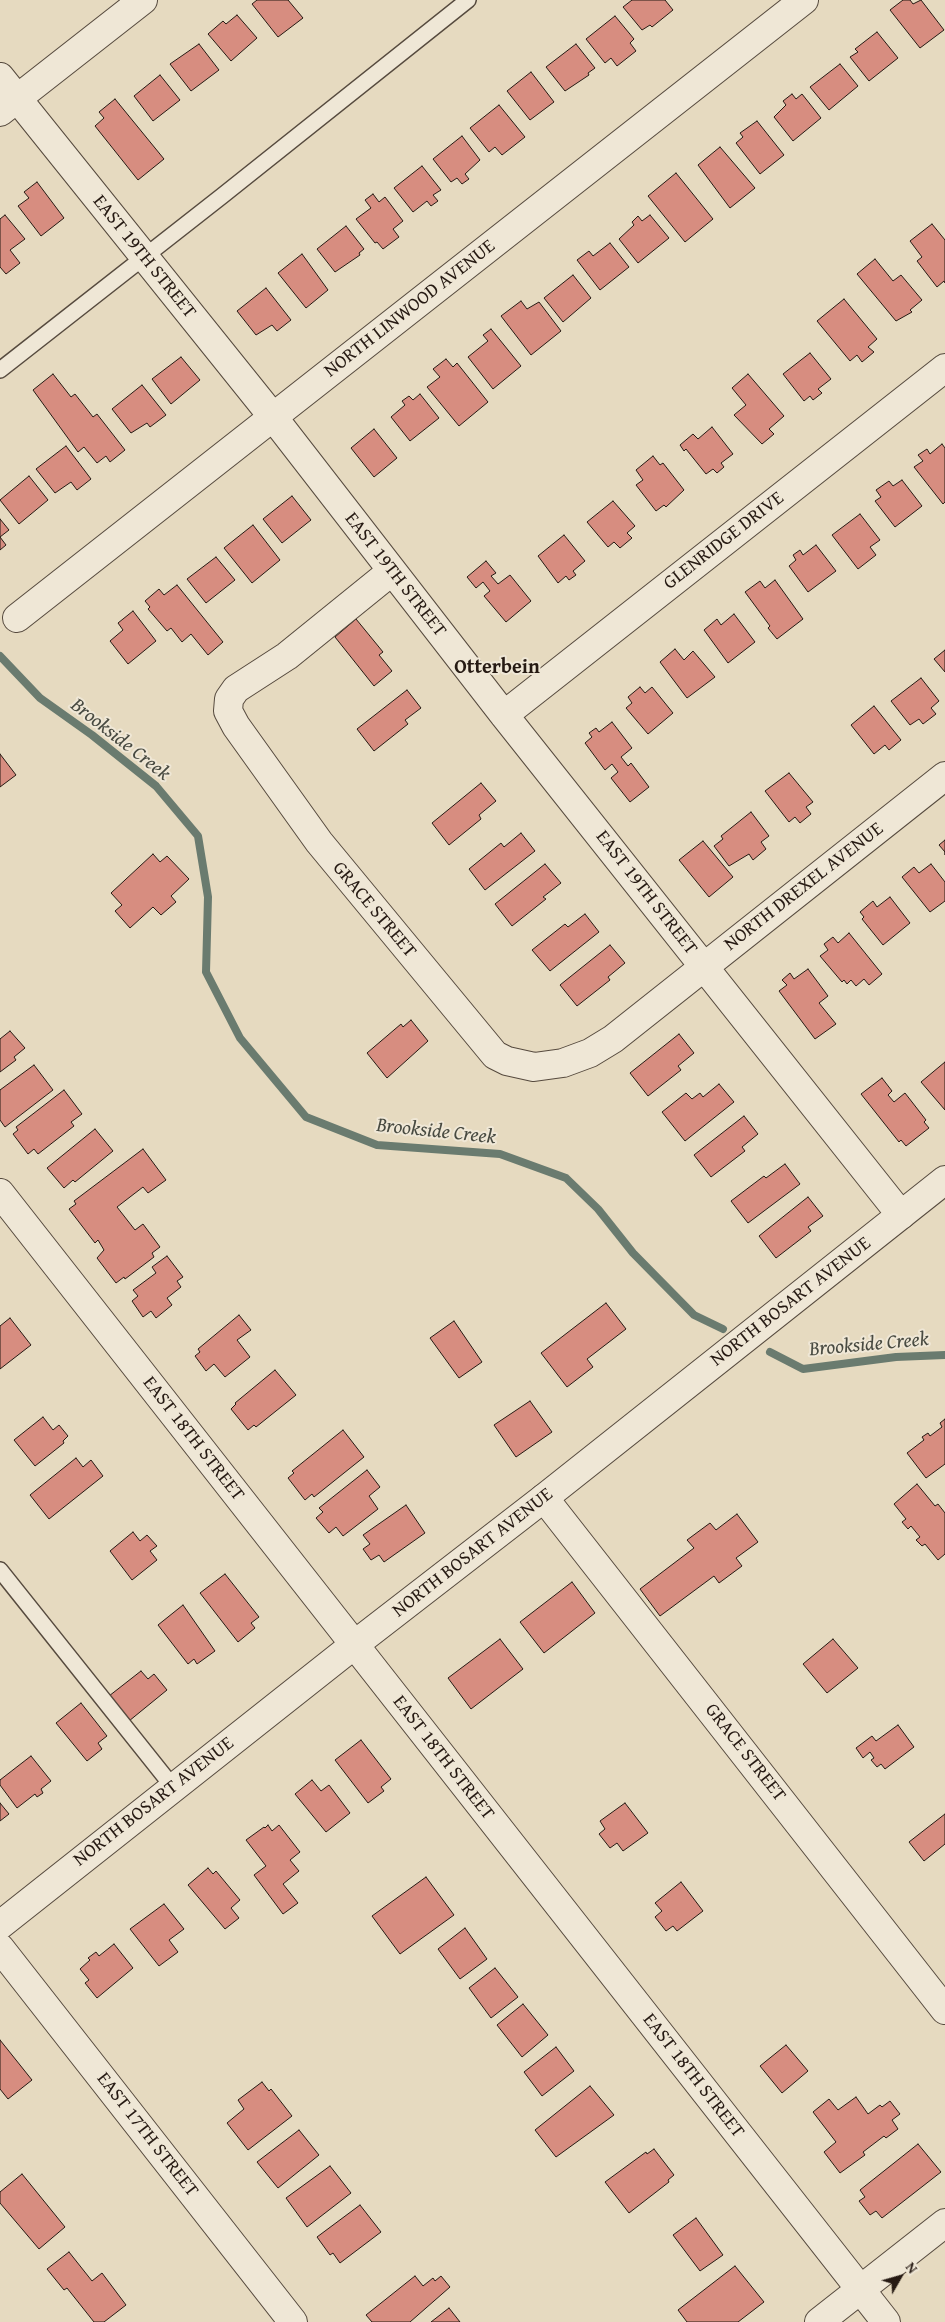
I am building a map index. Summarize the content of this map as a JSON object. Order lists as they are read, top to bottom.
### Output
{
  "streets": {
    "street": [
      "EAST 19TH STREET",
      "NORTH LINWOOD AVENUE",
      "GLENRIDGE DRIVE",
      "NORTH DREXEL AVENUE",
      "GRACE STREET",
      "NORTH BOSART AVENUE",
      "EAST 18TH STREET",
      "EAST 17TH STREET"
    ]
  },
  "crossings": [
    ["EAST 19TH STREET", "NORTH LINWOOD AVENUE"],
    ["EAST 19TH STREET", "GLENRIDGE DRIVE"],
    ["EAST 19TH STREET", "NORTH DREXEL AVENUE"],
    ["EAST 19TH STREET", "GRACE STREET"],
    ["EAST 19TH STREET", "NORTH BOSART AVENUE"],
    ["NORTH DREXEL AVENUE", "GRACE STREET"],
    ["GRACE STREET", "NORTH BOSART AVENUE"],
    ["NORTH BOSART AVENUE", "EAST 18TH STREET"]
  ],
  "districts": ["Otterbein"],
  "water": ["Brookside Creek"],
  "north": "top right"
}
